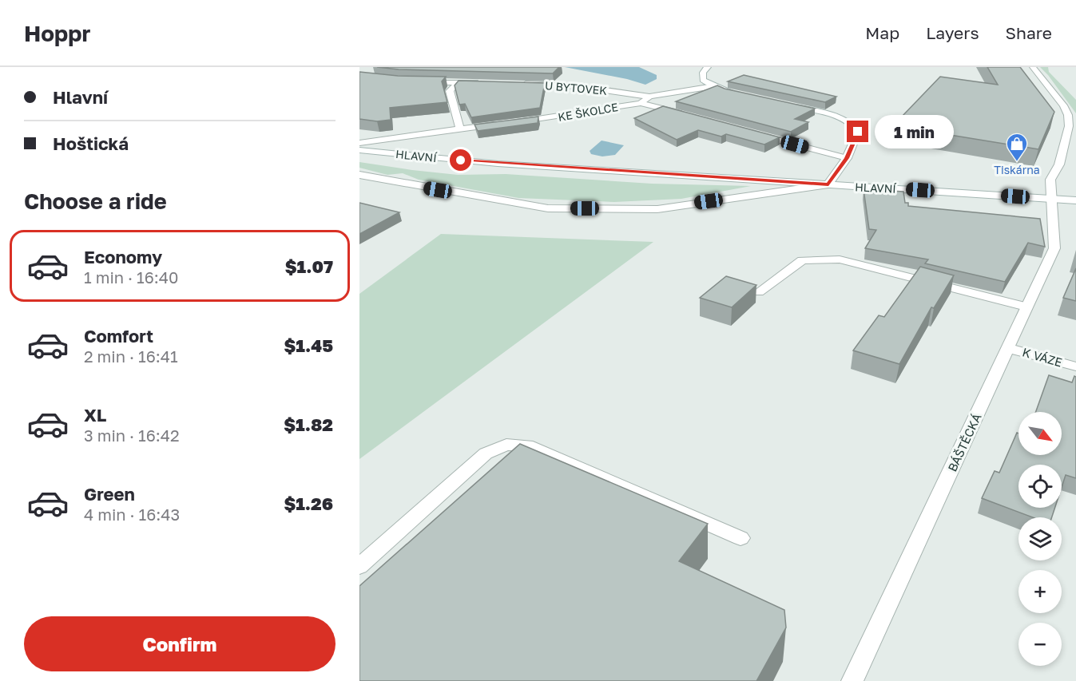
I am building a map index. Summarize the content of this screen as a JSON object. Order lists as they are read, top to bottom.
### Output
{
  "streets": {
    "street": [
      "U BYTOVEK",
      "KE ŠKOLCE",
      "HLAVNÍ",
      "K VÁZE",
      "BÁŠTĚCKÁ"
    ]
  },
  "crossings": [
    ["U BYTOVEK", "KE ŠKOLCE"],
    ["HLAVNÍ", "BÁŠTĚCKÁ"],
    ["K VÁZE", "BÁŠTĚCKÁ"]
  ],
  "places": {
    "shop": ["Tiskárna"]
  },
  "north": "bottom right",
  "page": {
    "header": "Hoppr",
    "nav": ["Map", "Layers", "Share"],
    "banner": ["Hlavní", "Hoštická"],
    "bubble": "1 min",
    "heading": "Choose a ride",
    "list": [
      {
        "name": "Economy",
        "note": "1 min · 16:40",
        "value": "$1.07"
      },
      {
        "name": "Comfort",
        "note": "2 min · 16:41",
        "value": "$1.45"
      },
      {
        "name": "XL",
        "note": "3 min · 16:42",
        "value": "$1.82"
      },
      {
        "name": "Green",
        "note": "4 min · 16:43",
        "value": "$1.26"
      }
    ],
    "map_buttons": ["+", "−"],
    "buttons": "Confirm"
  }
}
